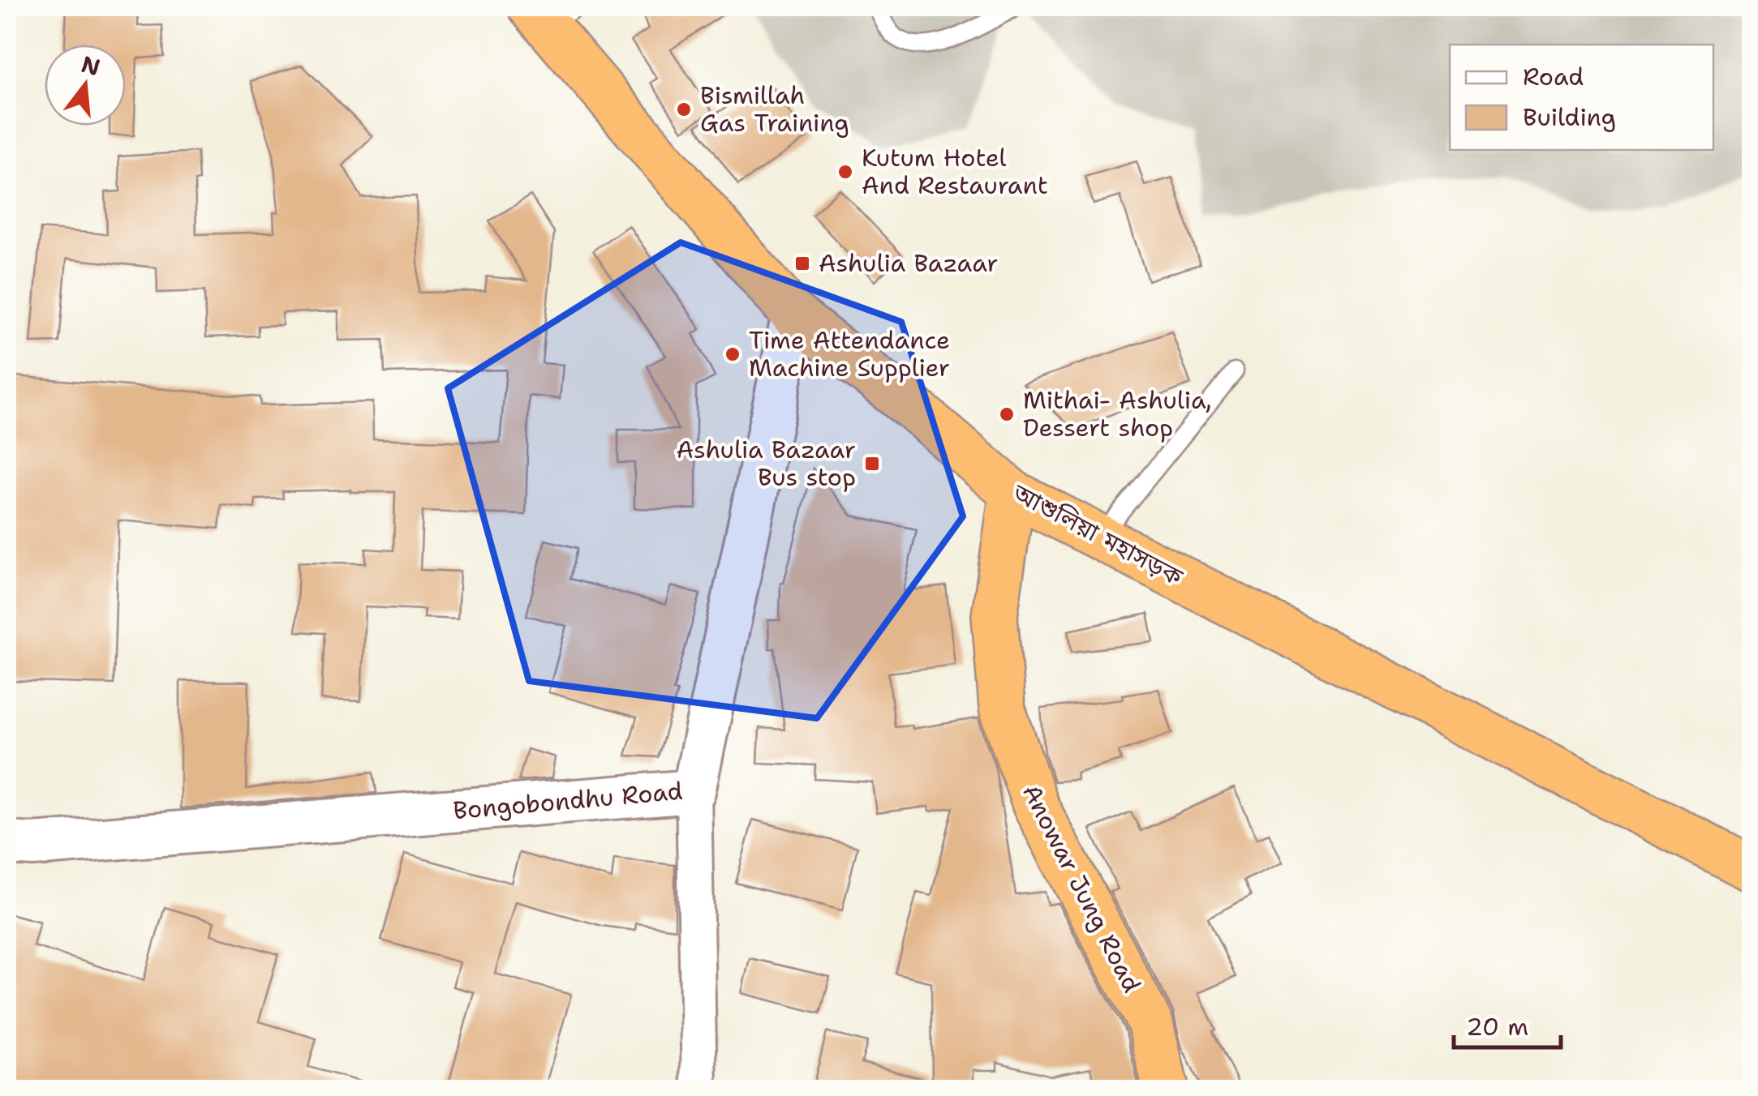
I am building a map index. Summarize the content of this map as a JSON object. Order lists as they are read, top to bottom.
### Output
{
  "streets": {
    "highway": ["আশুলিয়া মহাসড়ক", "Anowar Jung Road"],
    "street": ["Bongobondhu Road"]
  },
  "crossings": [
    ["আশুলিয়া মহাসড়ক", "Bongobondhu Road"],
    ["আশুলিয়া মহাসড়ক", "Anowar Jung Road"]
  ],
  "places": {
    "other": [
      "Bismillah Gas Training",
      "Kutum Hotel And Restaurant",
      "Time Attendance Machine Supplier",
      "Mithai- Ashulia, Dessert shop"
    ],
    "transit": ["Ashulia Bazaar", "Ashulia Bazaar Bus stop"]
  },
  "legend": ["Road", "Building"],
  "scale_bar": "20 m",
  "north": "top"
}
